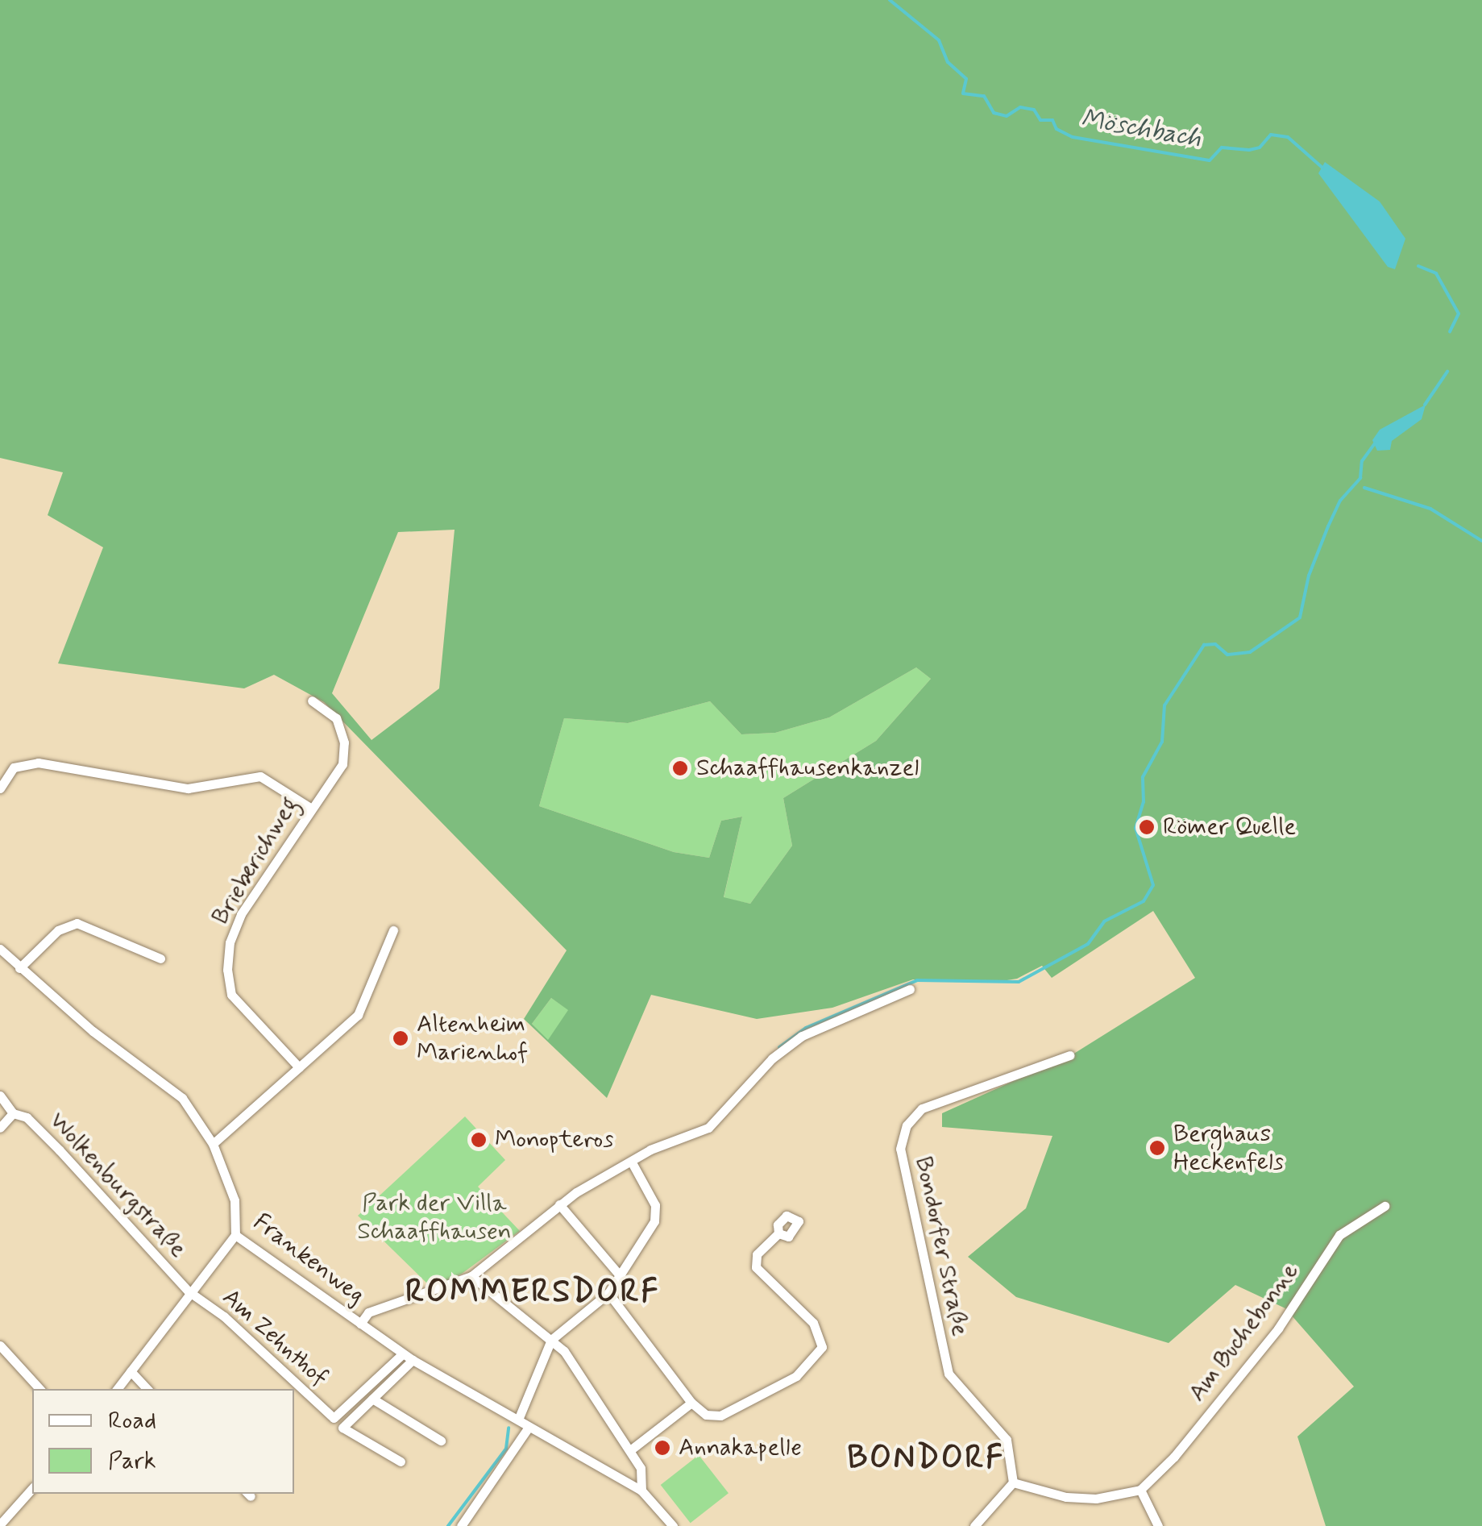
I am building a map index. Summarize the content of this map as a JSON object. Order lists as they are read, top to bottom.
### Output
{
  "streets": {
    "street": [
      "Brieberichweg",
      "Wolkenburgstraße",
      "Bondorfer Straße",
      "Frankenweg",
      "Am Buchebonne",
      "Am Zehnthof"
    ]
  },
  "crossings": [
    ["Wolkenburgstraße", "Am Zehnthof"],
    ["Frankenweg", "Am Zehnthof"]
  ],
  "districts": ["ROMMERSDORF", "BONDORF"],
  "water": ["Möschbach"],
  "parks": ["Park der Villa Schaaffhausen"],
  "places": [
    "Schaaffhausenkanzel",
    "Römer Quelle",
    "Altenheim Marienhof",
    "Monopteros",
    "Berghaus Heckenfels",
    "Annakapelle"
  ],
  "legend": ["Road", "Park"]
}
